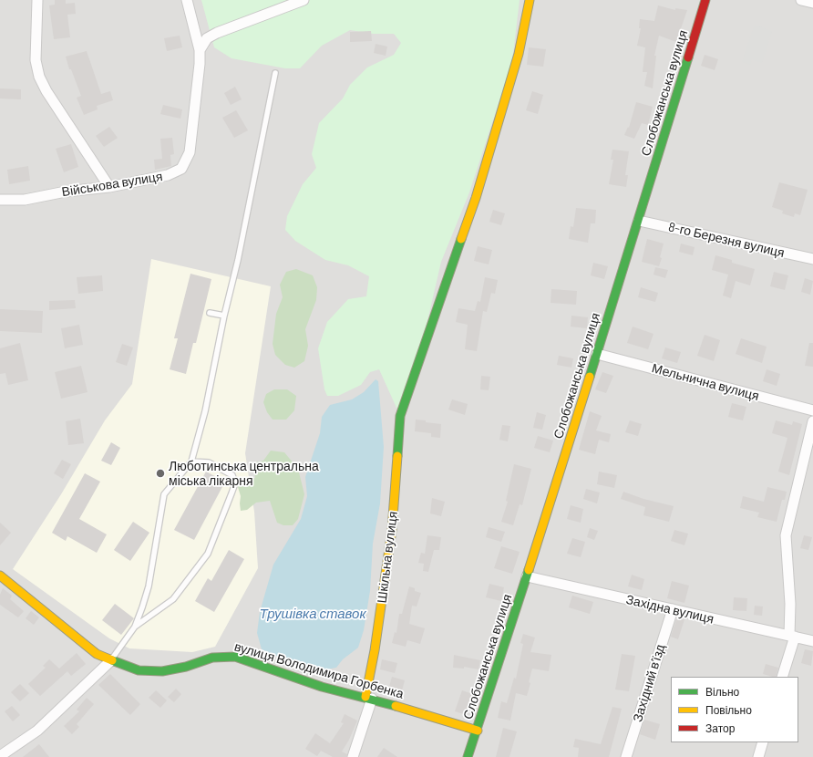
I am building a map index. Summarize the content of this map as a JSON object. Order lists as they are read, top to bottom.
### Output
{
  "streets": {
    "street": [
      "Слобожанська вулиця",
      "Військова вулиця",
      "8-го Березня вулиця",
      "Мельнична вулиця",
      "Шкільна вулиця",
      "Західна вулиця",
      "вулиця Володимира Горбенка",
      "Західний в'їзд"
    ]
  },
  "crossings": [
    ["Слобожанська вулиця", "8-го Березня вулиця"],
    ["Слобожанська вулиця", "Мельнична вулиця"],
    ["Слобожанська вулиця", "Західна вулиця"],
    ["Слобожанська вулиця", "вулиця Володимира Горбенка"],
    ["Шкільна вулиця", "вулиця Володимира Горбенка"],
    ["Західна вулиця", "Західний в'їзд"]
  ],
  "water": ["Трушівка ставок"],
  "places": ["Люботинська центральна міська лікарня"],
  "legend": ["Вільно", "Повільно", "Затор"]
}
